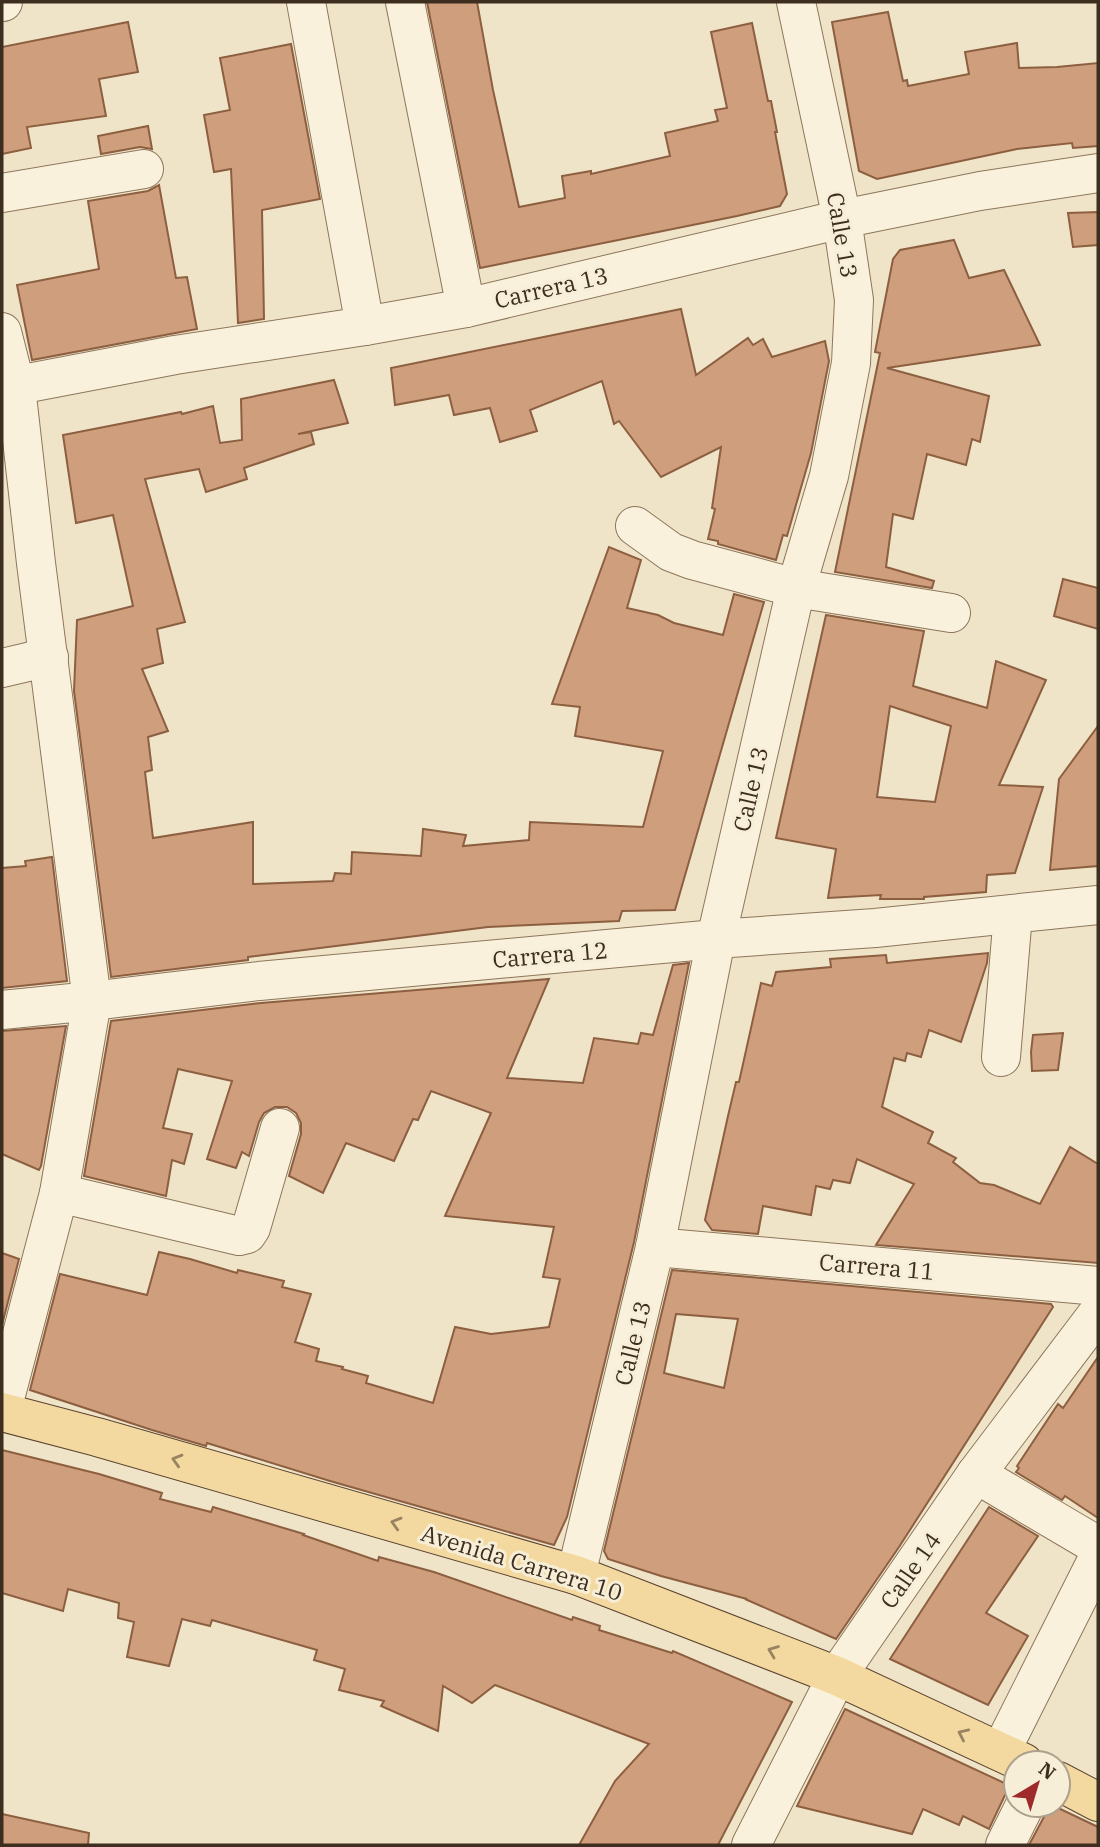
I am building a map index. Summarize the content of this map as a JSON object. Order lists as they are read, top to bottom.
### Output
{
  "streets": {
    "main road": ["Avenida Carrera 10"],
    "street": [
      "Calle 13",
      "Carrera 13",
      "Carrera 12",
      "Carrera 11",
      "Calle 14"
    ]
  },
  "crossings": [
    ["Calle 13", "Carrera 13"],
    ["Calle 13", "Carrera 12"],
    ["Calle 13", "Carrera 11"],
    ["Calle 13", "Avenida Carrera 10"],
    ["Avenida Carrera 10", "Calle 14"]
  ],
  "one_way": ["Avenida Carrera 10"],
  "north": "top right"
}
